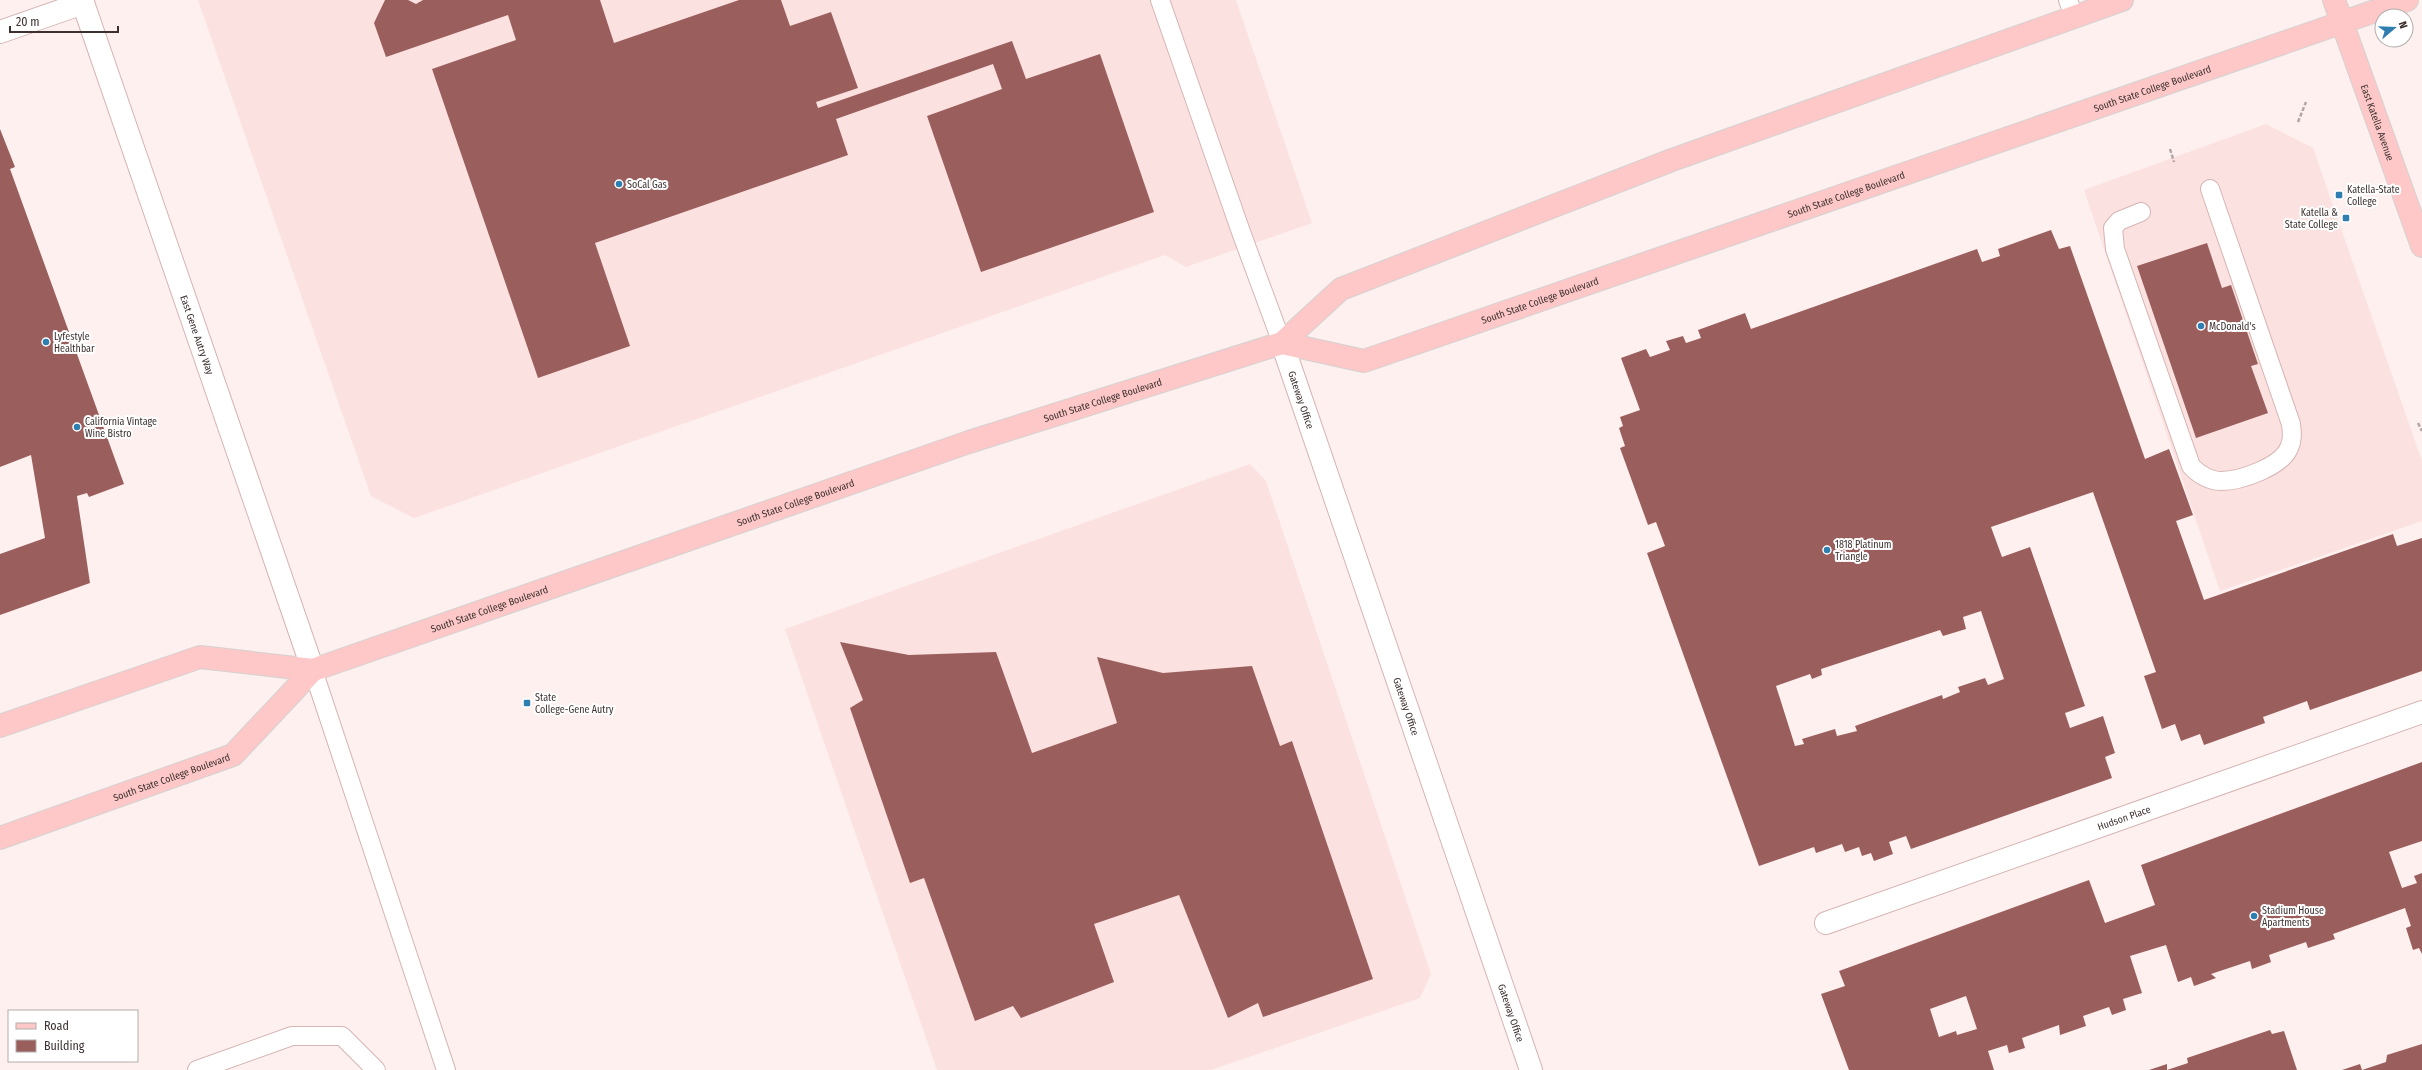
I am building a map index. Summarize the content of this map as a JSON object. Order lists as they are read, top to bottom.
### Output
{
  "streets": {
    "main road": ["South State College Boulevard", "East Katella Avenue"],
    "street": ["East Gene Autry Way", "Gateway Office", "Hudson Place"]
  },
  "crossings": [
    ["South State College Boulevard", "East Katella Avenue"],
    ["South State College Boulevard", "East Gene Autry Way"],
    ["South State College Boulevard", "Gateway Office"]
  ],
  "places": {
    "other": [
      "SoCal Gas",
      "McDonald's",
      "Lyfestyle Healthbar",
      "California Vintage Wine Bistro",
      "1818 Platinum Triangle",
      "Stadium House Apartments"
    ],
    "transit": ["Katella-State College", "Katella & State College", "State College-Gene Autry"]
  },
  "legend": ["Road", "Building"],
  "scale_bar": "20 m",
  "north": "right"
}
